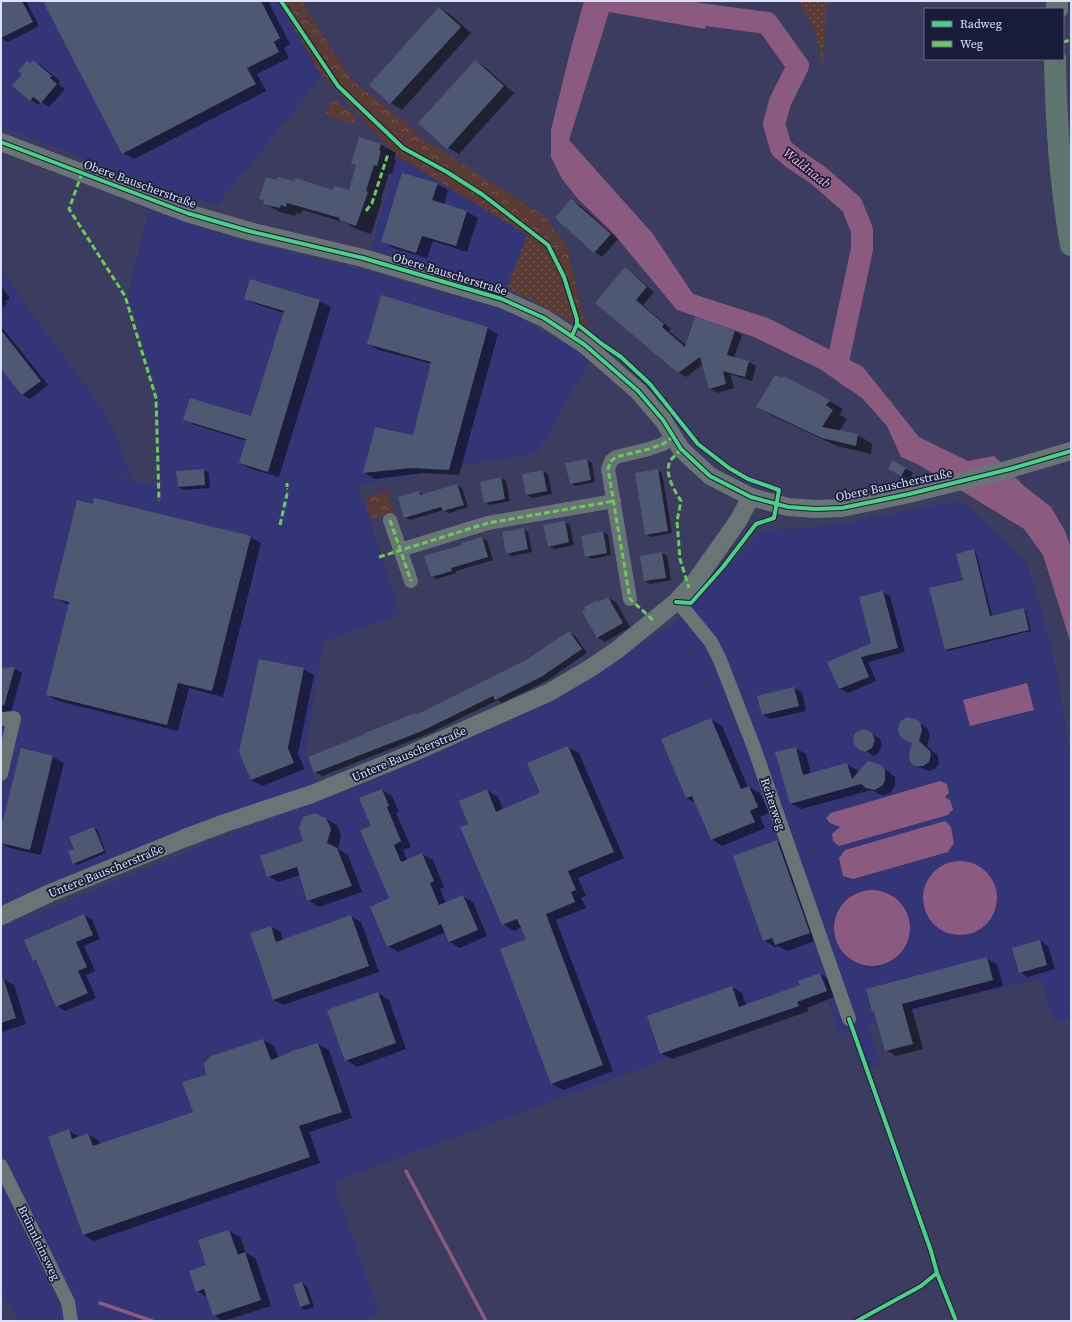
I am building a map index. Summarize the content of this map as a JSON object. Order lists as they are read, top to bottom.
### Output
{
  "streets": {
    "street": [
      "Obere Bauscherstraße",
      "Untere Bauscherstraße",
      "Reiterweg",
      "Brünnleinsweg"
    ]
  },
  "crossings": [
    ["Obere Bauscherstraße", "Untere Bauscherstraße"],
    ["Untere Bauscherstraße", "Reiterweg"]
  ],
  "water": ["Waldnaab"],
  "legend": ["Radweg", "Weg"]
}
